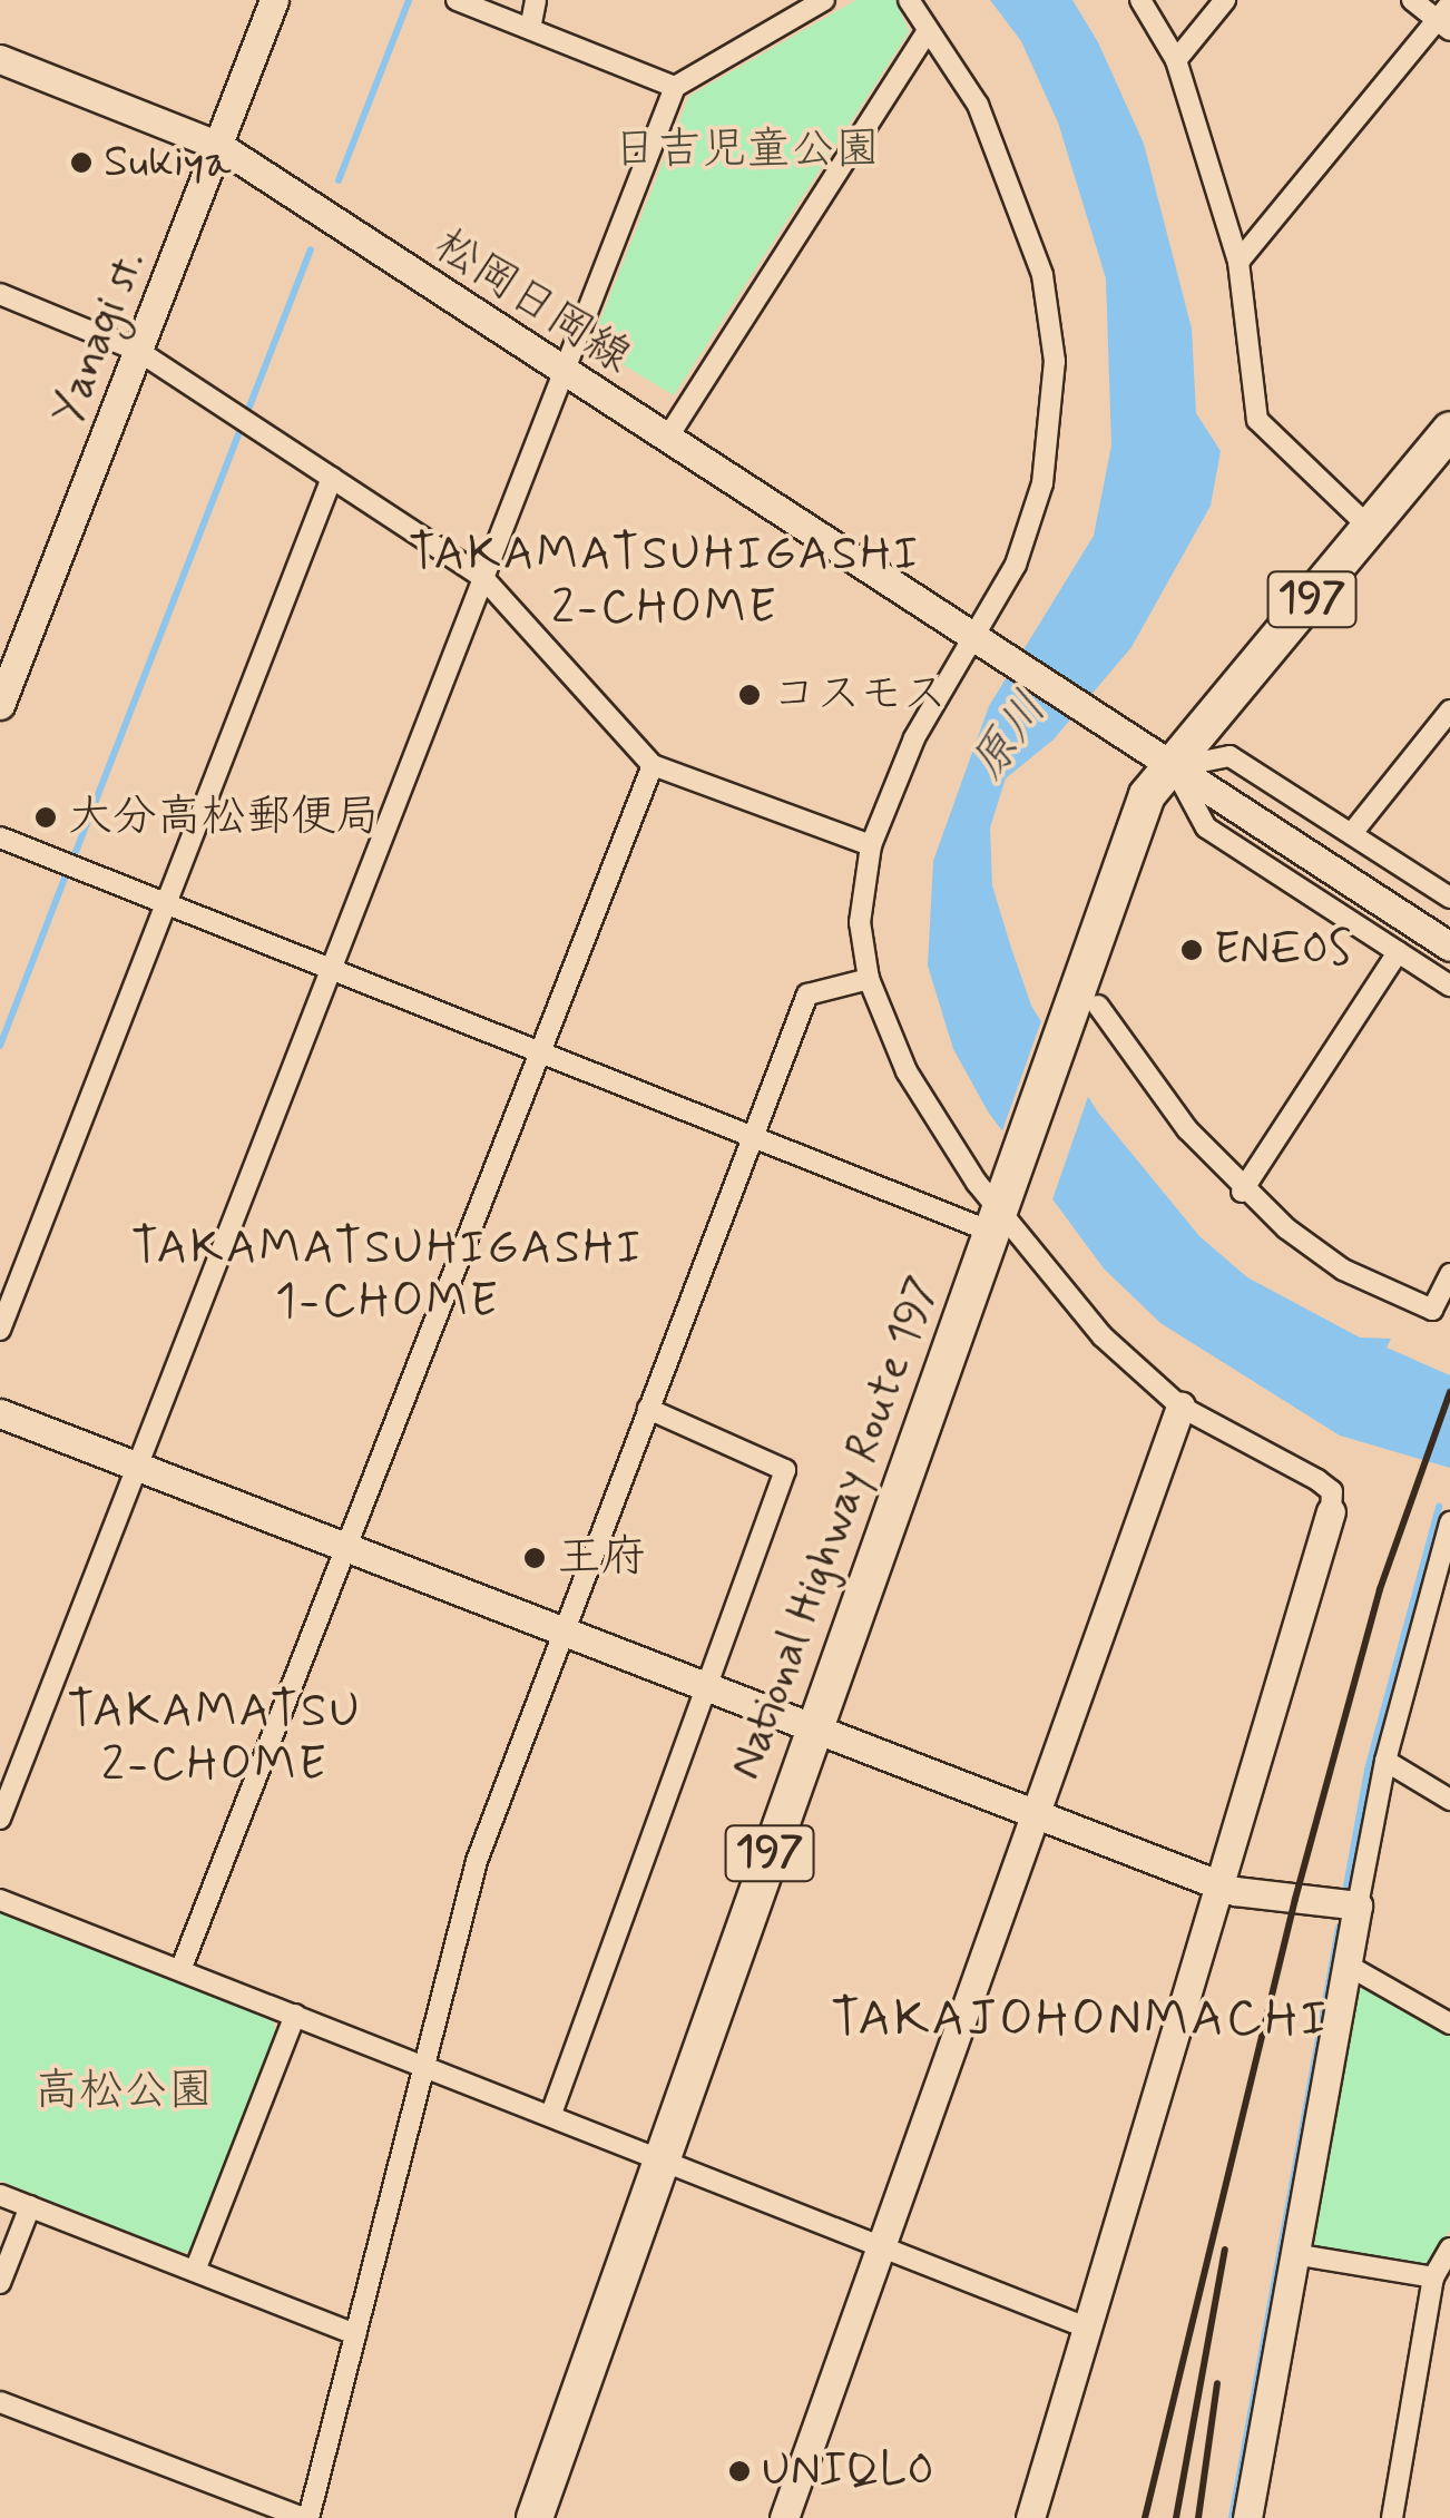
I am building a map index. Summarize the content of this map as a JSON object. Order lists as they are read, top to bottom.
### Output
{
  "streets": {
    "highway": ["197", "National Highway Route 197"],
    "street": ["松岡日岡線", "Yanagi st."]
  },
  "crossings": [
    ["松岡日岡線", "Yanagi st."],
    ["松岡日岡線", "National Highway Route 197"]
  ],
  "districts": [
    "TAKAMATSUHIGASHI 2-CHOME",
    "TAKAMATSUHIGASHI 1-CHOME",
    "TAKAMATSU 2-CHOME",
    "TAKAJOHONMACHI"
  ],
  "water": ["原川"],
  "parks": ["日吉児童公園", "高松公園"],
  "places": [
    "Sukiya",
    "コスモス",
    "大分高松郵便局",
    "ENEOS",
    "王府",
    "UNIQLO"
  ]
}
